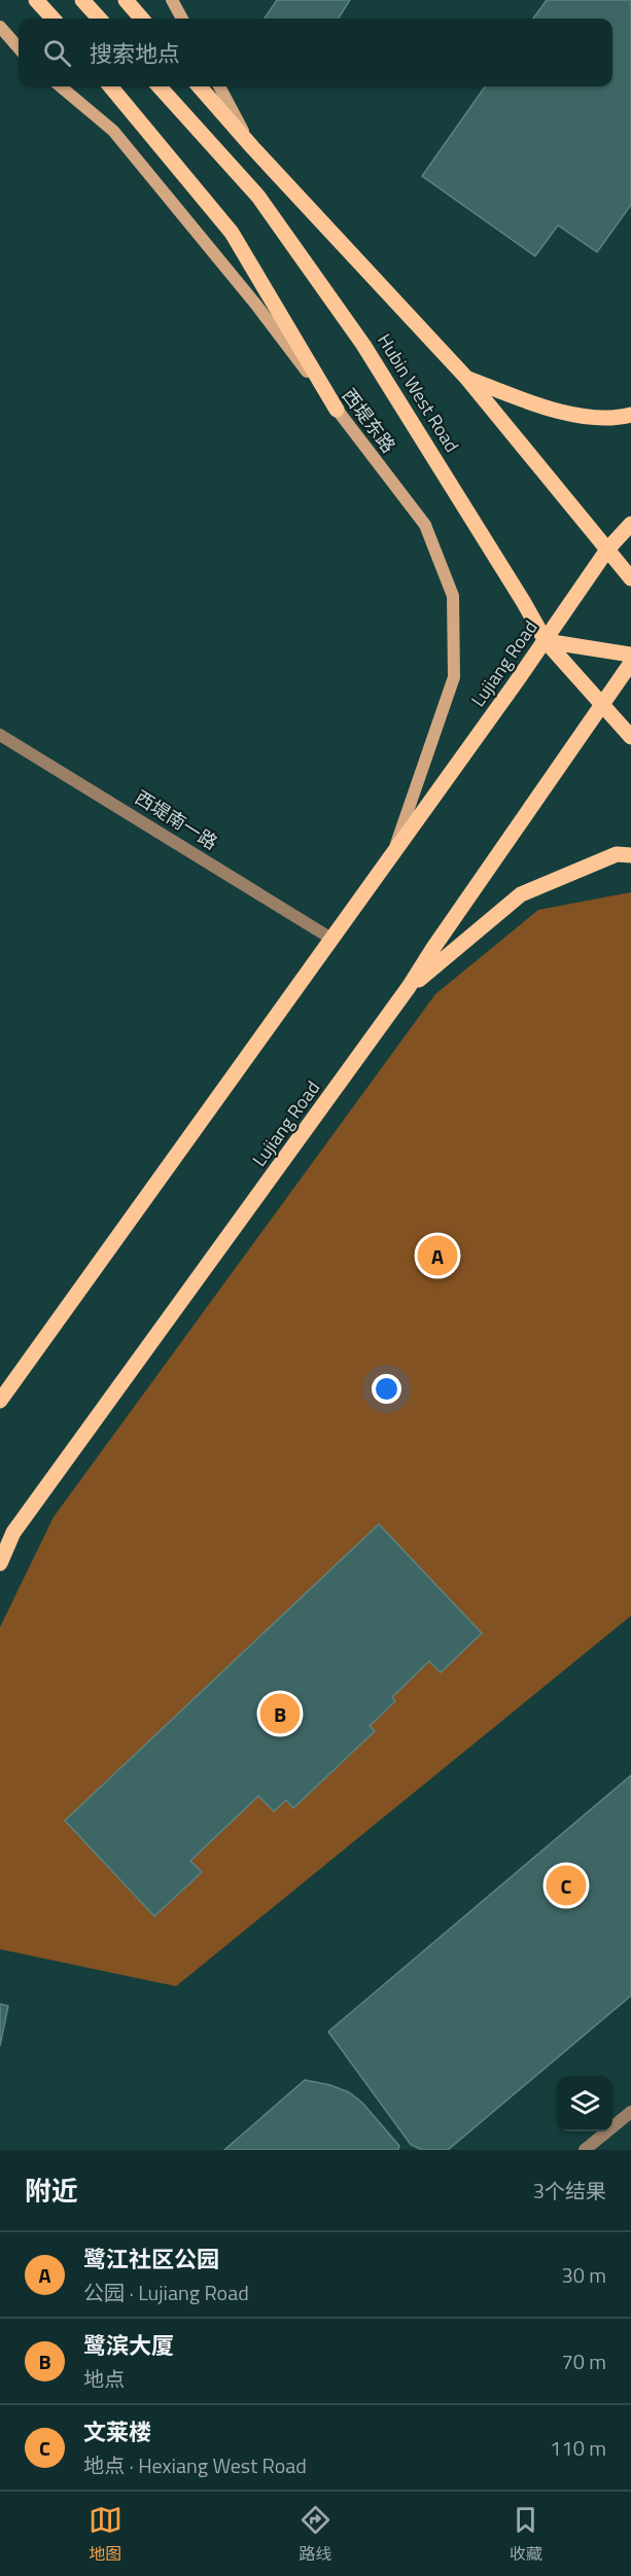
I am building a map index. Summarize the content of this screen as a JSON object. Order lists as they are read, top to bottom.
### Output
{
  "streets": {
    "main road": ["Hubin West Road", "西堤东路", "Lujiang Road"],
    "street": ["西堤南一路"]
  },
  "crossings": [
    ["Hubin West Road", "Lujiang Road"],
    ["西堤东路", "Lujiang Road"],
    ["Lujiang Road", "西堤南一路"]
  ],
  "page": {
    "search": "搜索地点",
    "pins": ["A", "B", "C"],
    "heading": ["附近", "3个结果"],
    "list": [
      {
        "mark": "A",
        "name": "鹭江社区公园",
        "note": "公园 · Lujiang Road",
        "value": "30 m"
      },
      {
        "mark": "B",
        "name": "鹭滨大厦",
        "note": "地点",
        "value": "70 m"
      },
      {
        "mark": "C",
        "name": "文莱楼",
        "note": "地点 · Hexiang West Road",
        "value": "110 m"
      }
    ],
    "nav": ["地图", "路线", "收藏"]
  }
}
